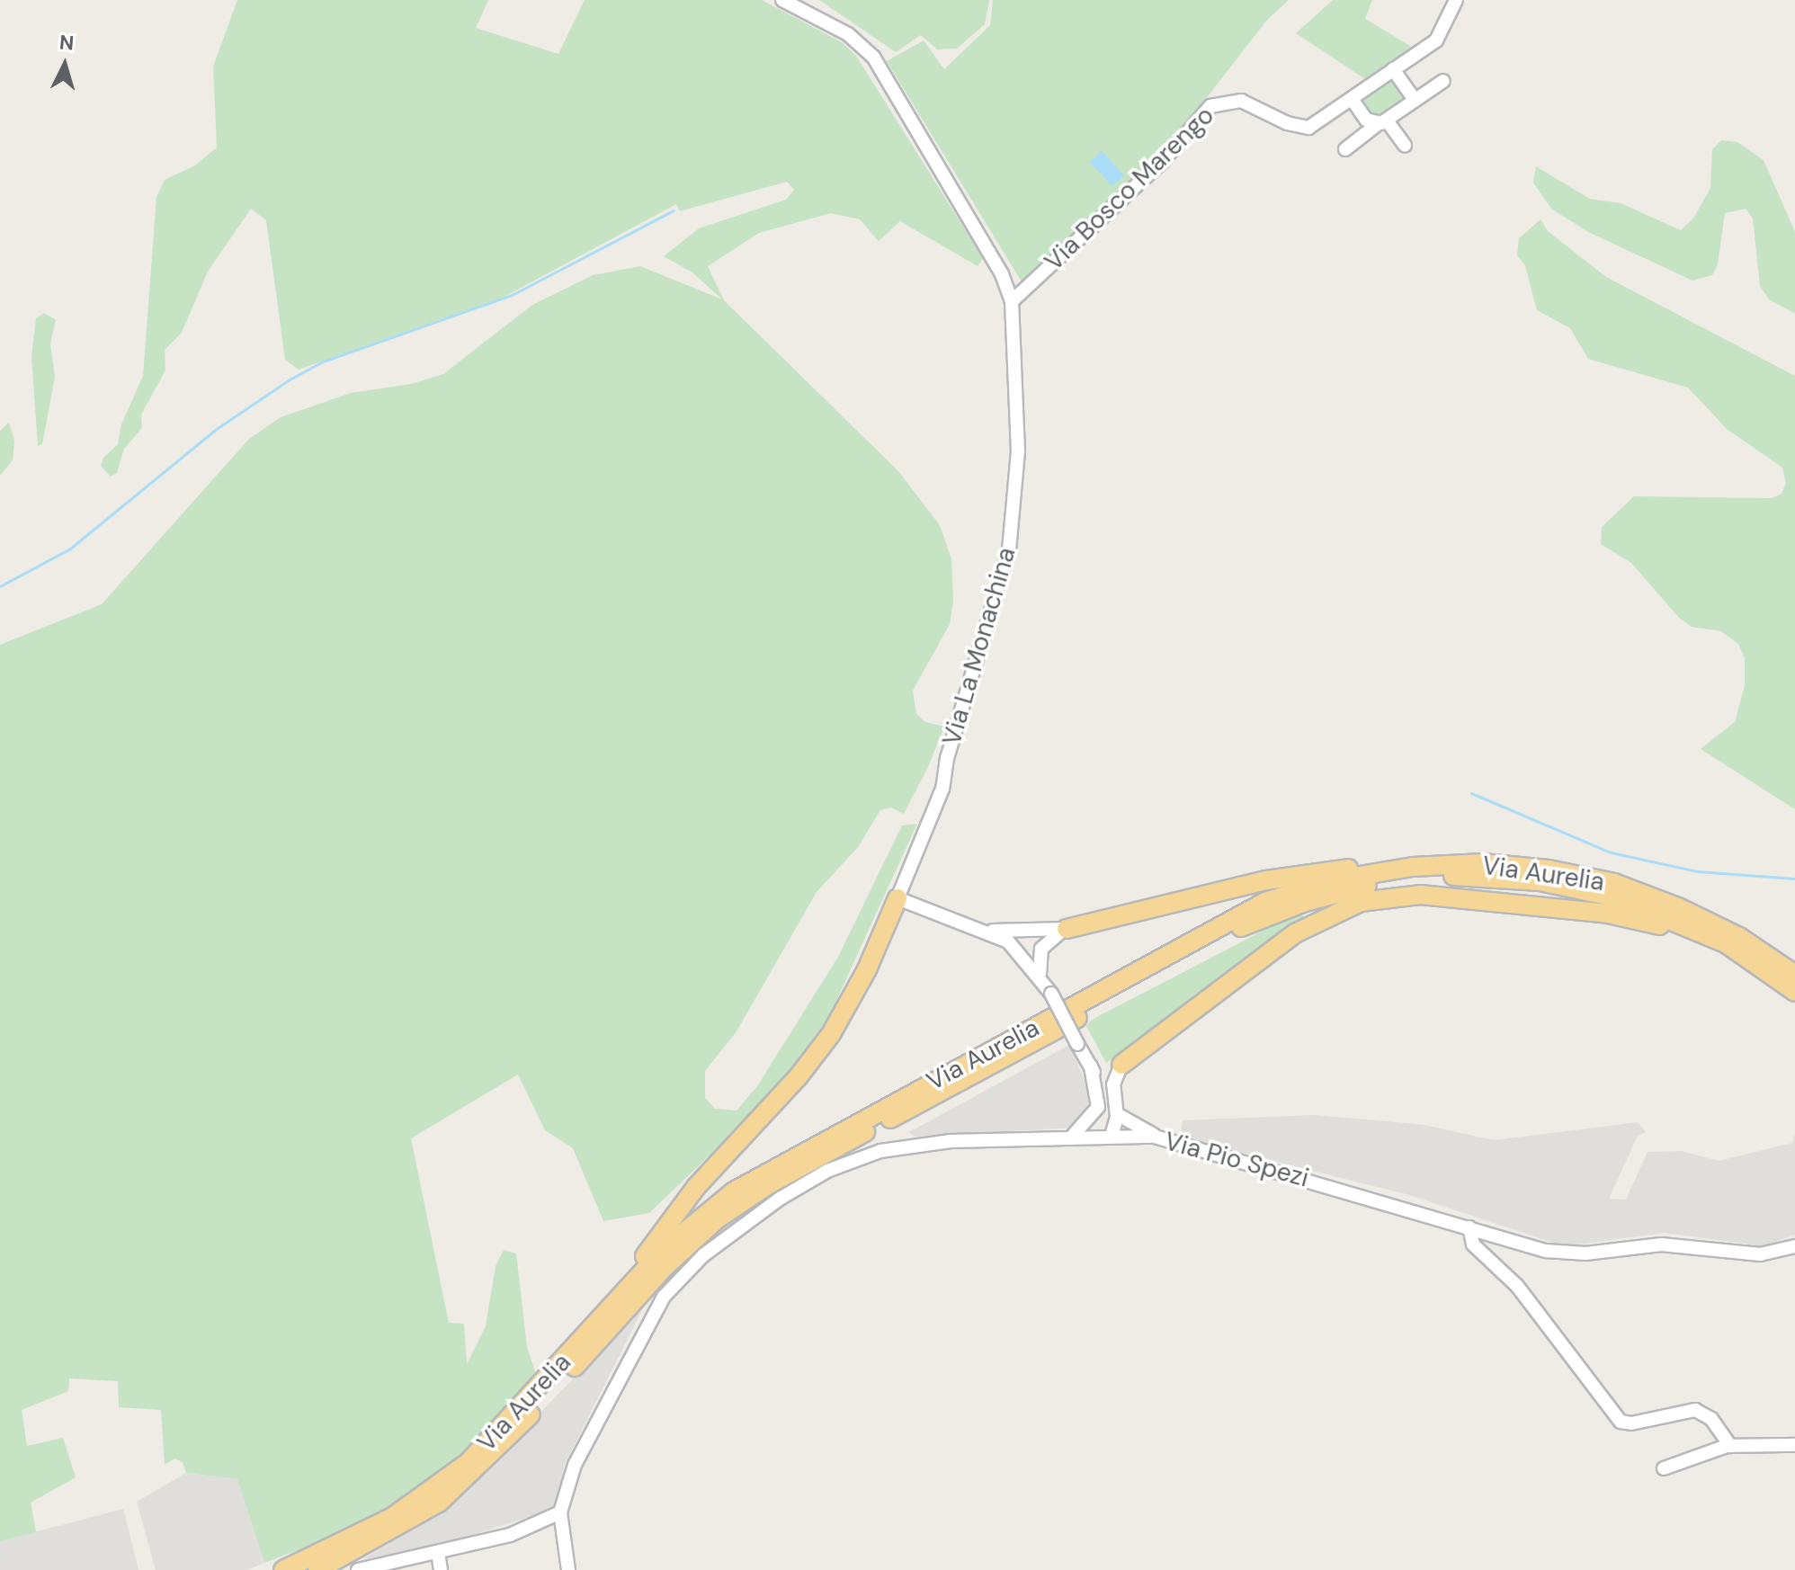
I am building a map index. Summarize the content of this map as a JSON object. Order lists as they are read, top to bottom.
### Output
{
  "streets": {
    "highway": ["Via Aurelia"],
    "street": ["Via Bosco Marengo", "Via La Monachina", "Via Pio Spezi"]
  },
  "crossings": [
    ["Via Bosco Marengo", "Via La Monachina"]
  ],
  "north": "top"
}
